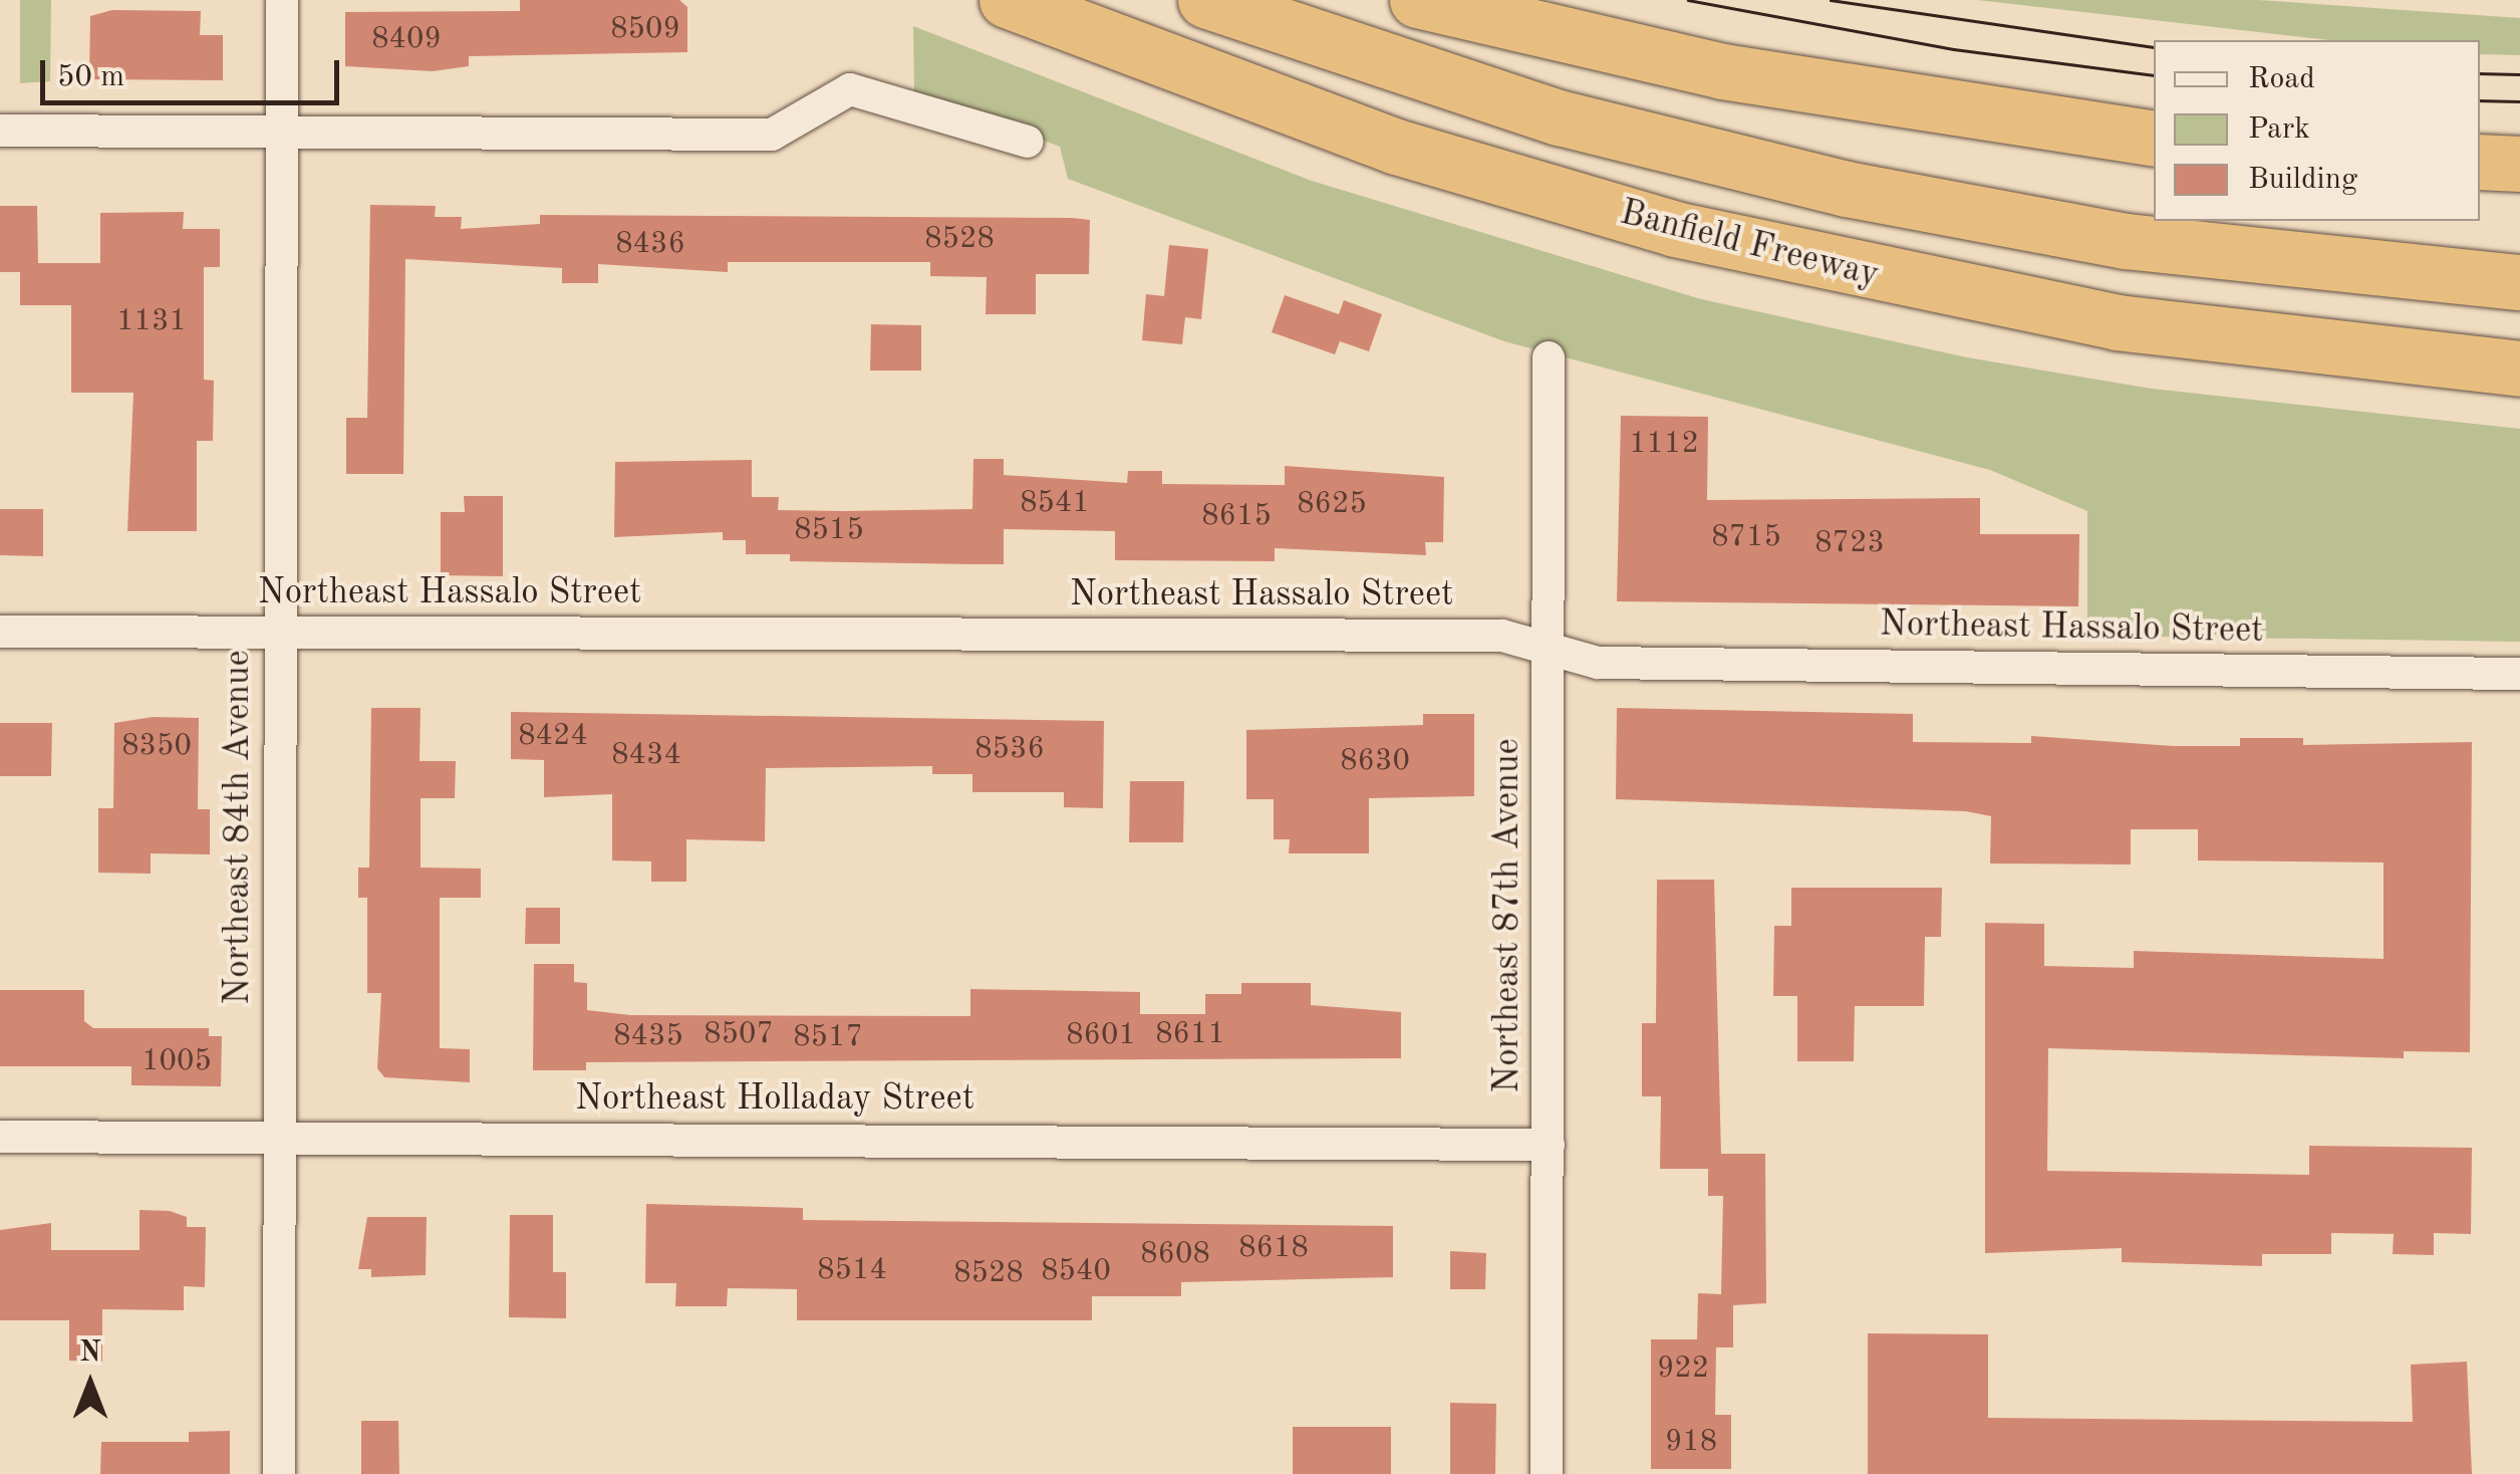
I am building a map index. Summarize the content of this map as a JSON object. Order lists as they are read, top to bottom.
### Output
{
  "streets": {
    "highway": ["Banfield Freeway"],
    "street": [
      "Northeast Hassalo Street",
      "Northeast 84th Avenue",
      "Northeast 87th Avenue",
      "Northeast Holladay Street"
    ]
  },
  "crossings": [
    ["Northeast Hassalo Street", "Northeast 84th Avenue"],
    ["Northeast Hassalo Street", "Northeast 87th Avenue"],
    ["Northeast 84th Avenue", "Northeast Holladay Street"],
    ["Northeast 87th Avenue", "Northeast Holladay Street"]
  ],
  "house_numbers": [
    "8509",
    "8409",
    "8528",
    "8436",
    "1131",
    "1112",
    "8541",
    "8625",
    "8615",
    "8515",
    "8715",
    "8723",
    "8424",
    "8350",
    "8536",
    "8434",
    "8630",
    "8507",
    "8611",
    "8601",
    "8435",
    "8517",
    "1005",
    "8618",
    "8608",
    "8514",
    "8540",
    "8528",
    "922",
    "918"
  ],
  "legend": ["Road", "Park", "Building"],
  "scale_bar": "50 m",
  "north": "top"
}
